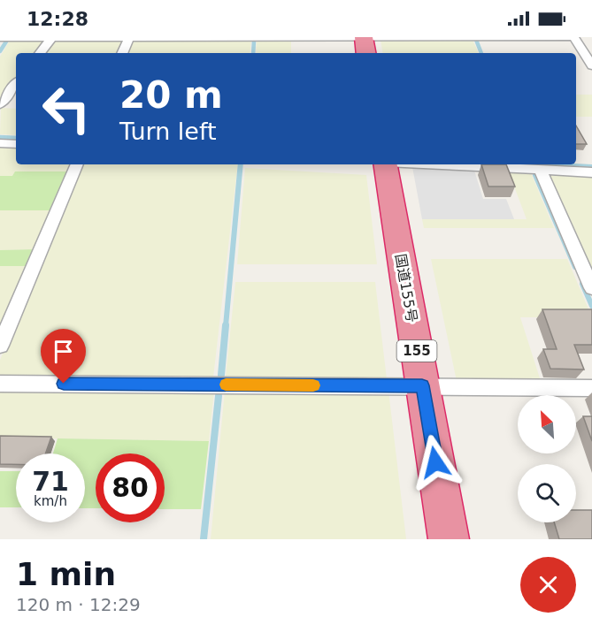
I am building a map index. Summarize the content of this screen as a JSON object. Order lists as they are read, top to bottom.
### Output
{
  "streets": {
    "highway": ["国道155号", "155"]
  },
  "north": "top left",
  "page": {
    "status": "12:28",
    "turn": ["20 m", "Turn left"],
    "speed": "71 km/h",
    "limit": "80",
    "heading": ["1 min", "120 m · 12:29"]
  }
}
